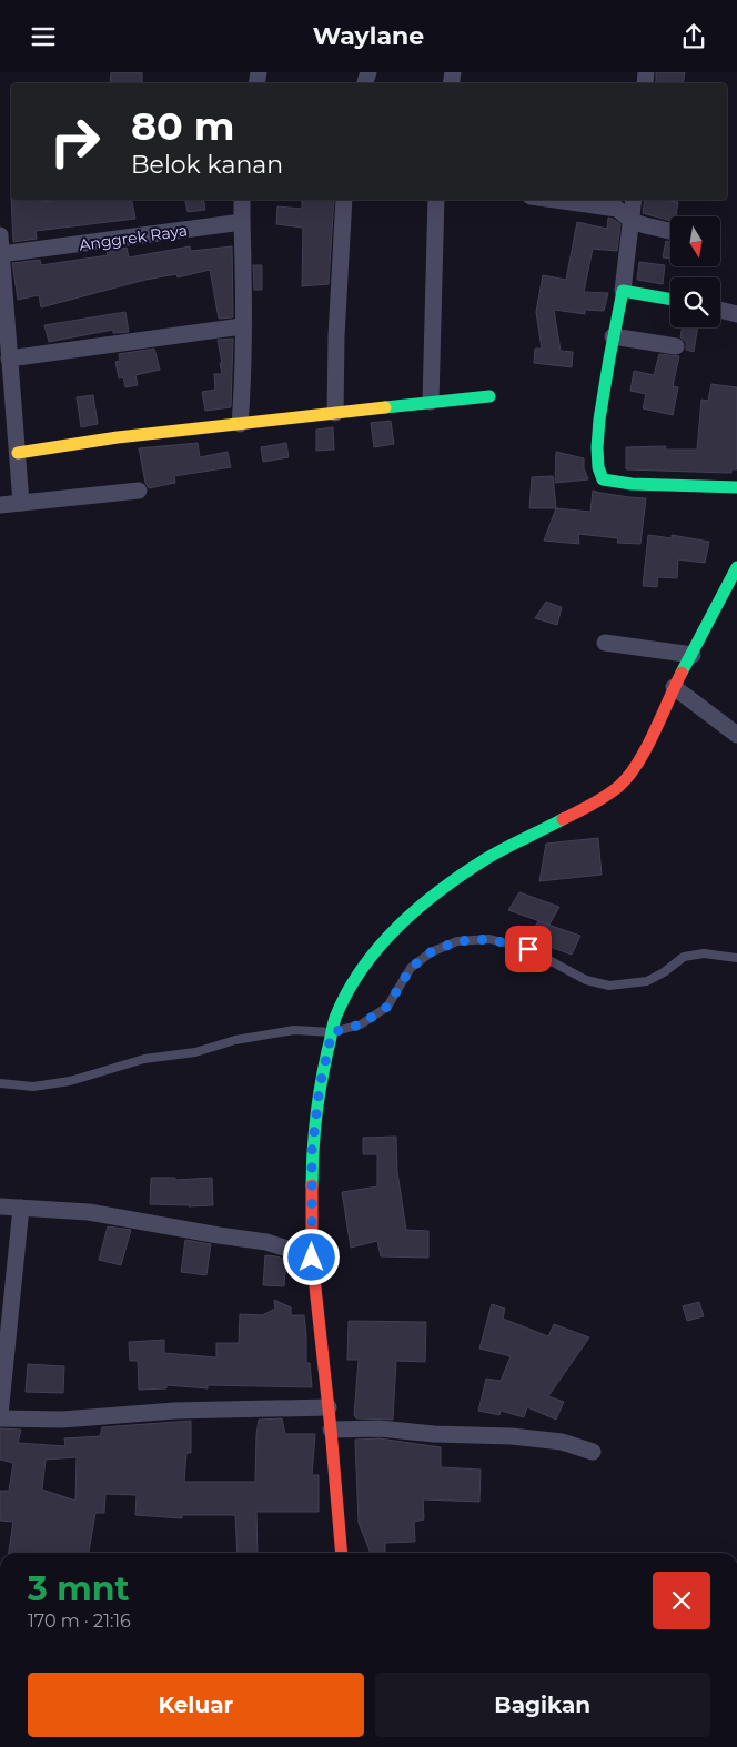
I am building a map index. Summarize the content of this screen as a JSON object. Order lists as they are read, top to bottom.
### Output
{
  "streets": {
    "street": ["Anggrek Raya"]
  },
  "north": "bottom",
  "page": {
    "header": "Waylane",
    "turn": ["80 m", "Belok kanan"],
    "heading": ["3 mnt", "170 m · 21:16"],
    "buttons": ["Keluar", "Bagikan"]
  }
}
